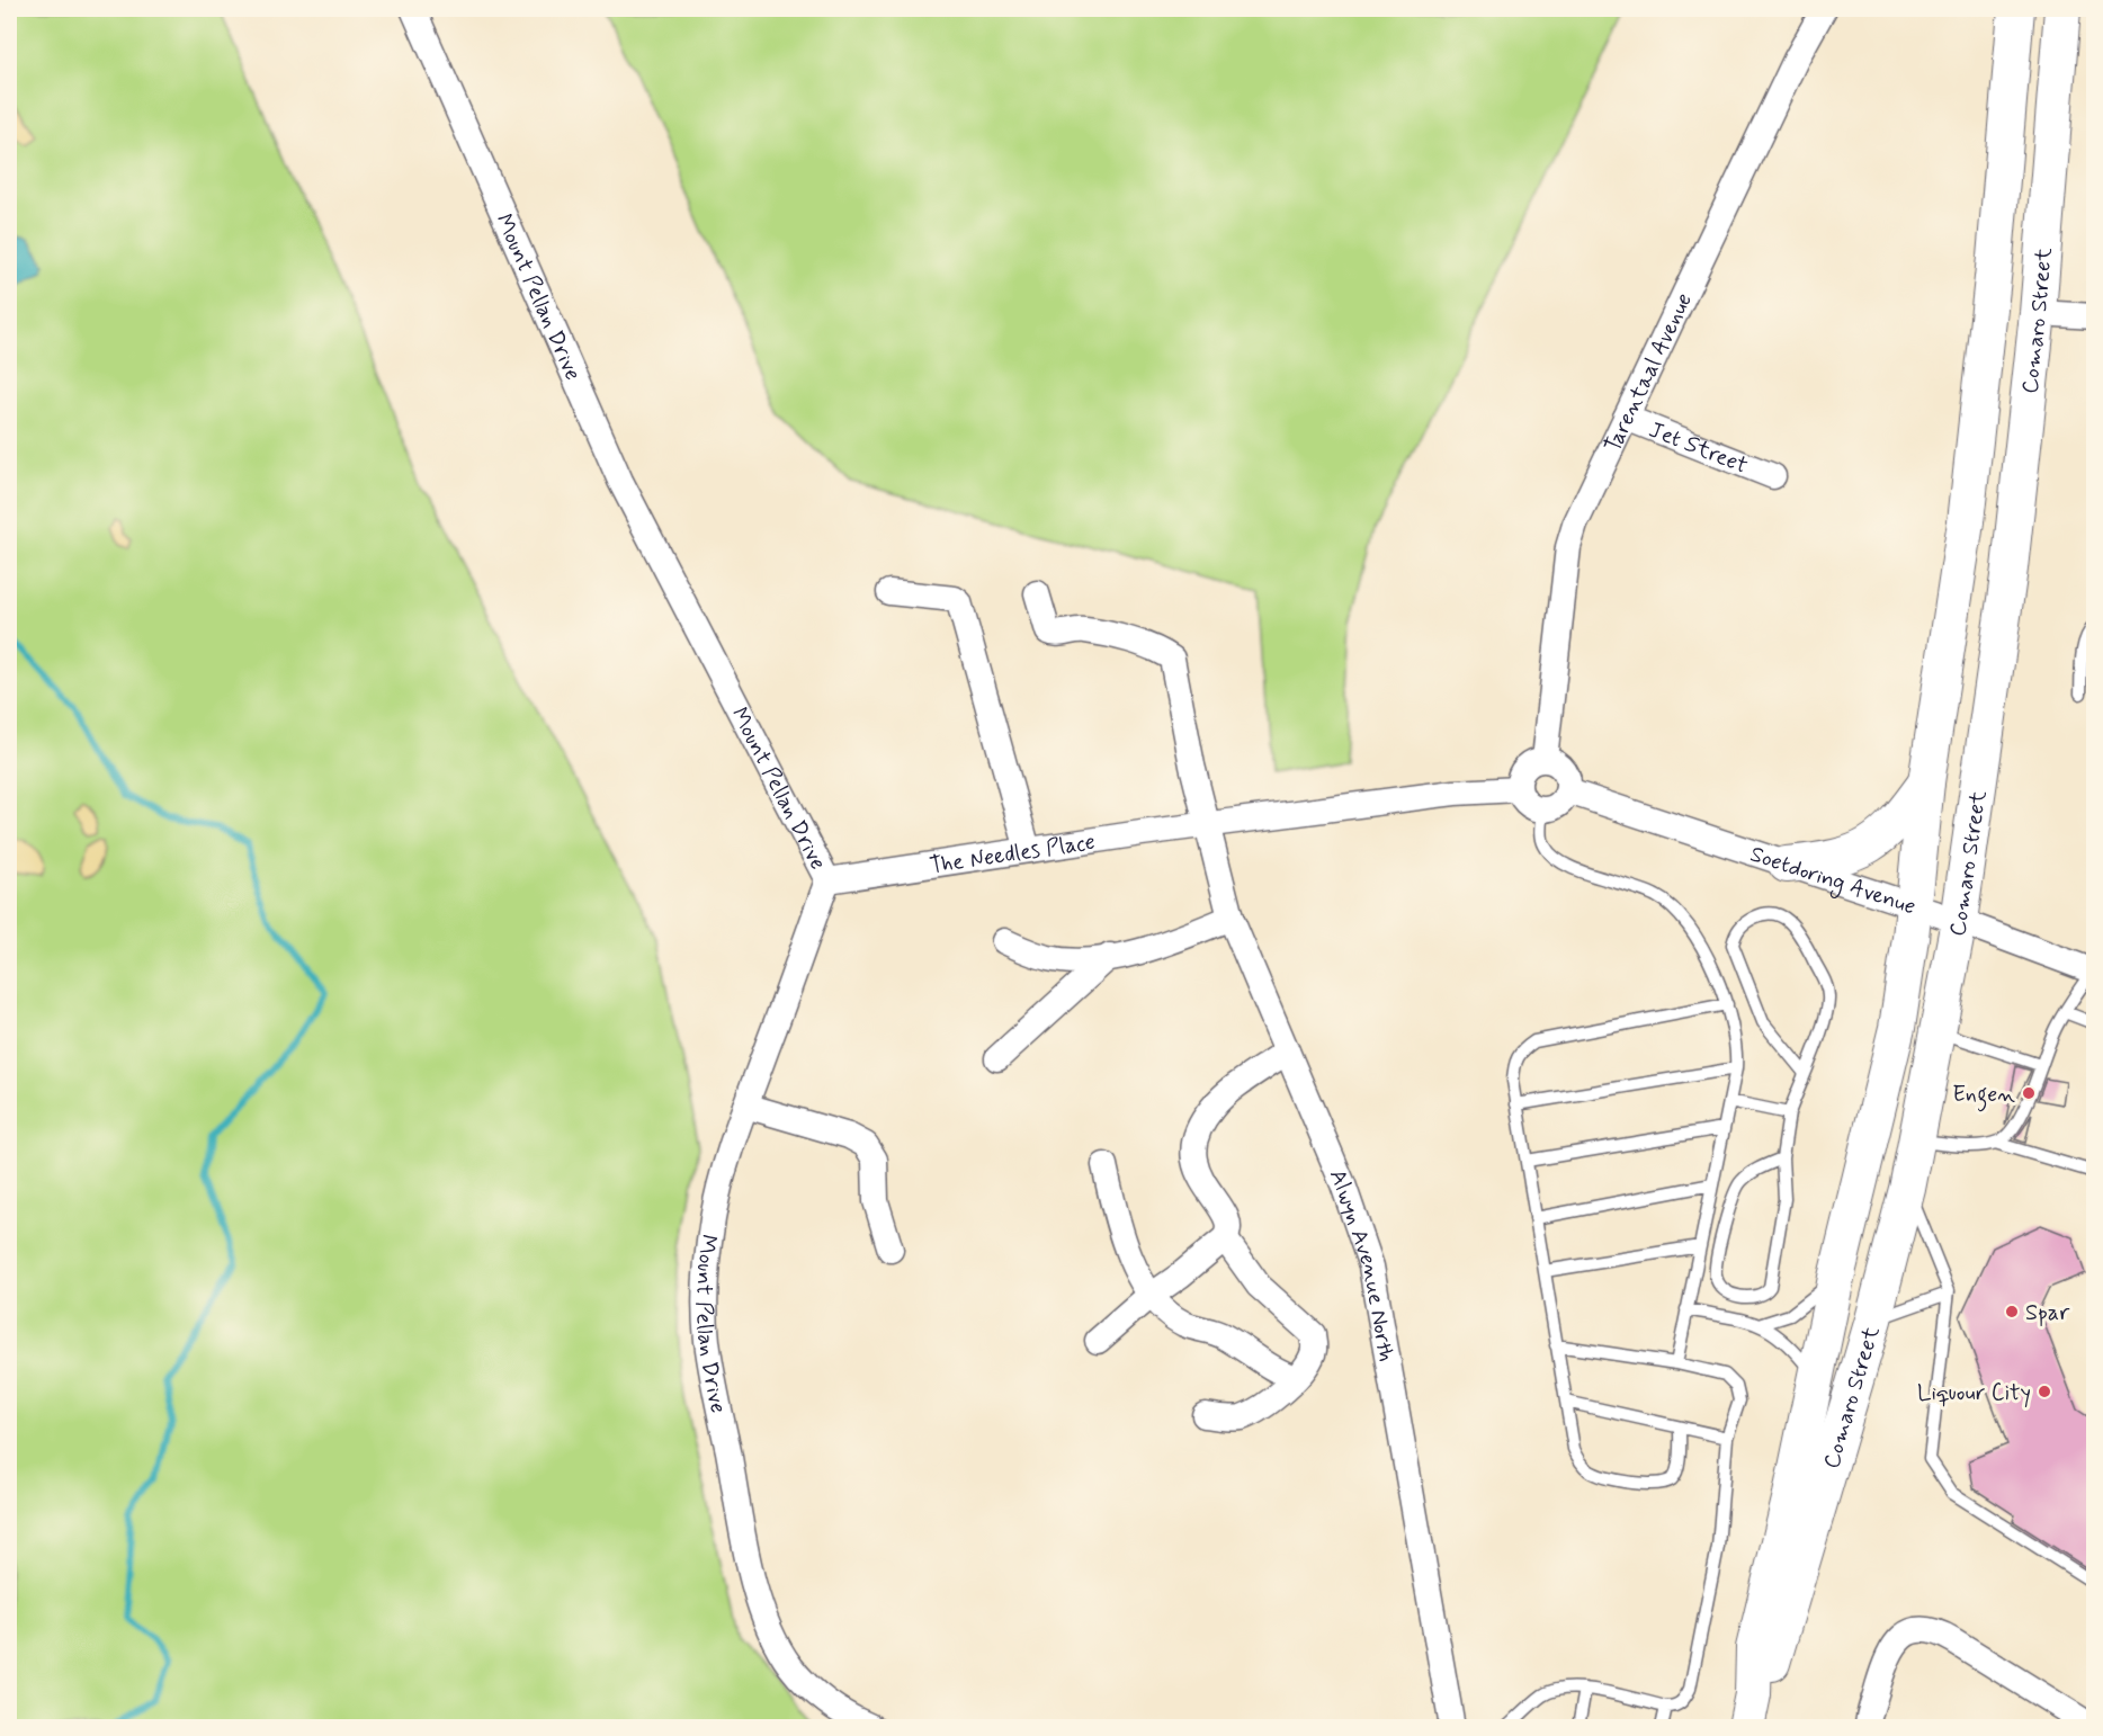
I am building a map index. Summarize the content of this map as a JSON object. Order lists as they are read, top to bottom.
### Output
{
  "streets": {
    "street": [
      "Mount Pellan Drive",
      "Comaro Street",
      "Tarentaal Avenue",
      "Jet Street",
      "The Needles Place",
      "Soetdoring Avenue",
      "Alwyn Avenue North"
    ]
  },
  "crossings": [
    ["Mount Pellan Drive", "The Needles Place"],
    ["Comaro Street", "Soetdoring Avenue"],
    ["Tarentaal Avenue", "Jet Street"],
    ["Tarentaal Avenue", "Soetdoring Avenue"],
    ["The Needles Place", "Alwyn Avenue North"]
  ],
  "places": ["Engen", "Spar", "Liquour City"]
}
